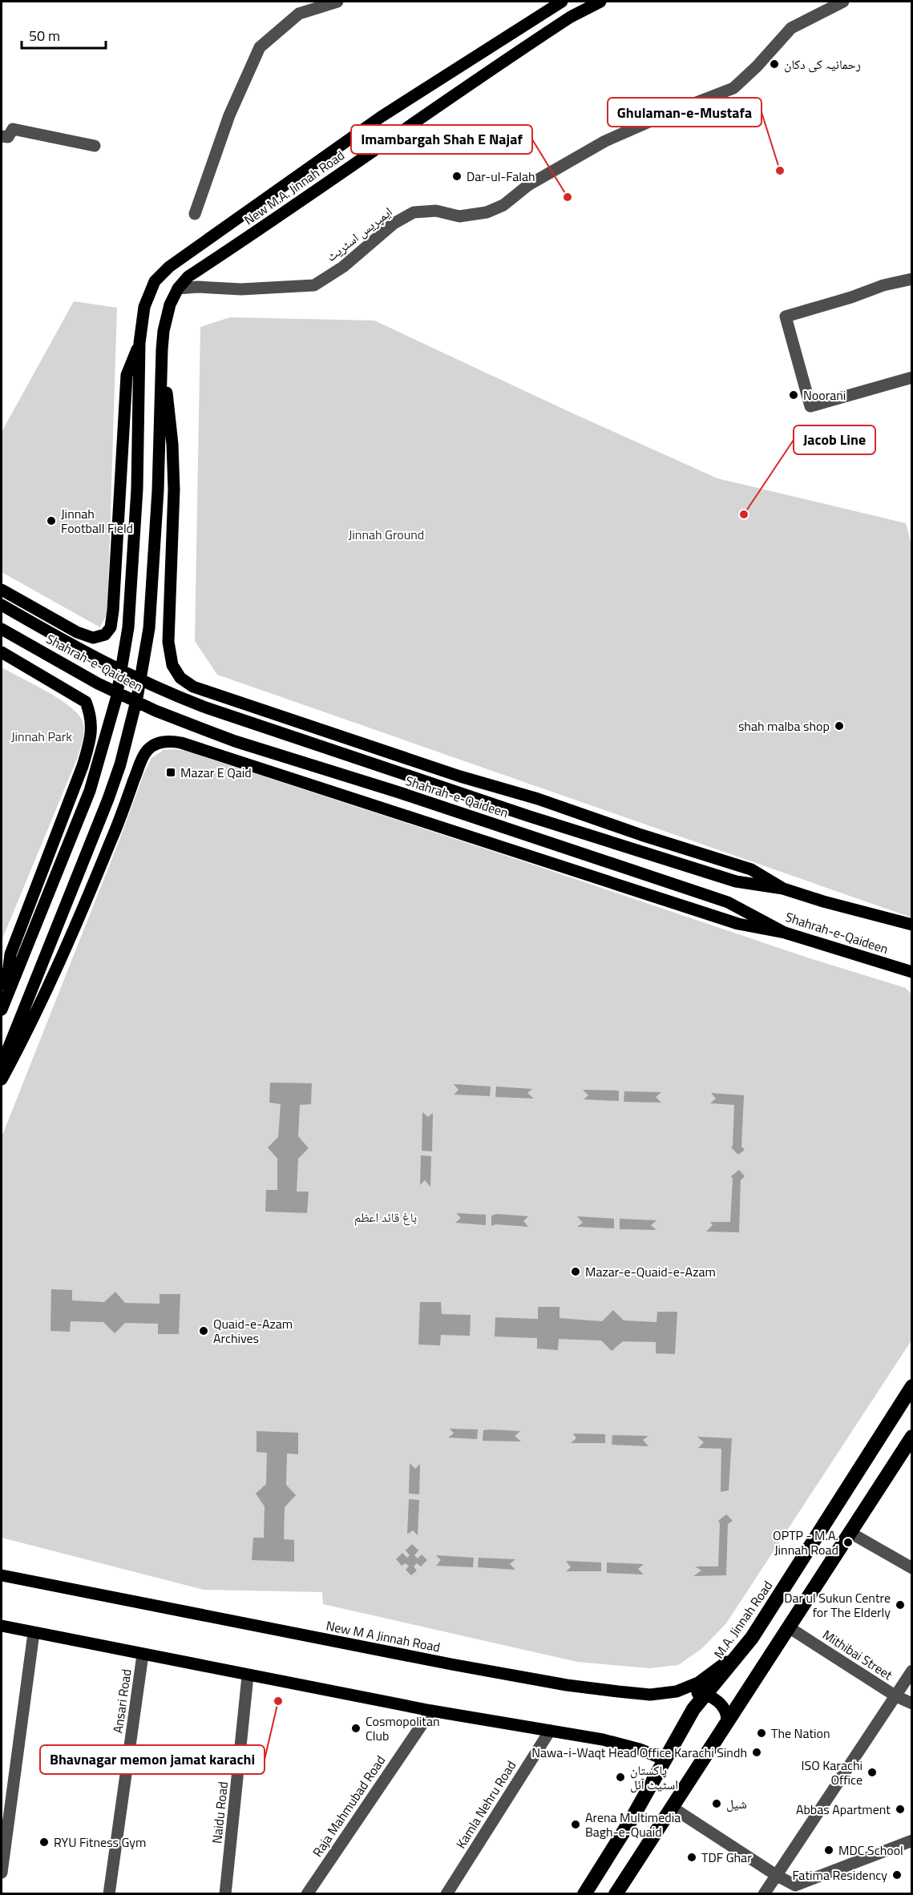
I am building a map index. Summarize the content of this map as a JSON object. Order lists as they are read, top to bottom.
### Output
{
  "streets": {
    "highway": ["M.A. Jinnah Road"],
    "main road": ["New M.A. Jinnah Road", "Shahrah-e-Qaideen", "New M A Jinnah Road"],
    "street": [
      "ایمپریس اسٹریٹ",
      "Mithibai Street",
      "Ansari Road",
      "Kamla Nehru Road",
      "Raja Mahmubad Road",
      "Naidu Road"
    ]
  },
  "crossings": [
    ["New M.A. Jinnah Road", "ایمپریس اسٹریٹ"],
    ["M.A. Jinnah Road", "New M A Jinnah Road"]
  ],
  "parks": ["Jinnah Ground", "Jinnah Park", "باغ قائد اعظم"],
  "places": {
    "other": [
      "رحمانیہ کی دکان",
      "Ghulaman-e-Mustafa",
      "Dar-ul-Falah",
      "Imambargah Shah E Najaf",
      "Noorani",
      "Jacob Line",
      "Jinnah Football Field",
      "shah malba shop",
      "Mazar-e-Quaid-e-Azam",
      "Quaid-e-Azam Archives",
      "OPTP - M.A. Jinnah Road",
      "Dar ul Sukun Centre for The Elderly",
      "Bhavnagar memon jamat karachi",
      "Cosmopolitan Club",
      "The Nation",
      "Nawa-i-Waqt Head Office Karachi Sindh",
      "ISO Karachi Office",
      "پاکستان اسٹیٹ آئل",
      "شیل",
      "Abbas Apartment",
      "Arena Multimedia Bagh-e-Quaid",
      "RYU Fitness Gym",
      "MDC School",
      "TDF Ghar",
      "Fatima Residency"
    ],
    "transit": ["Mazar E Qaid"]
  },
  "scale_bar": "50 m"
}
